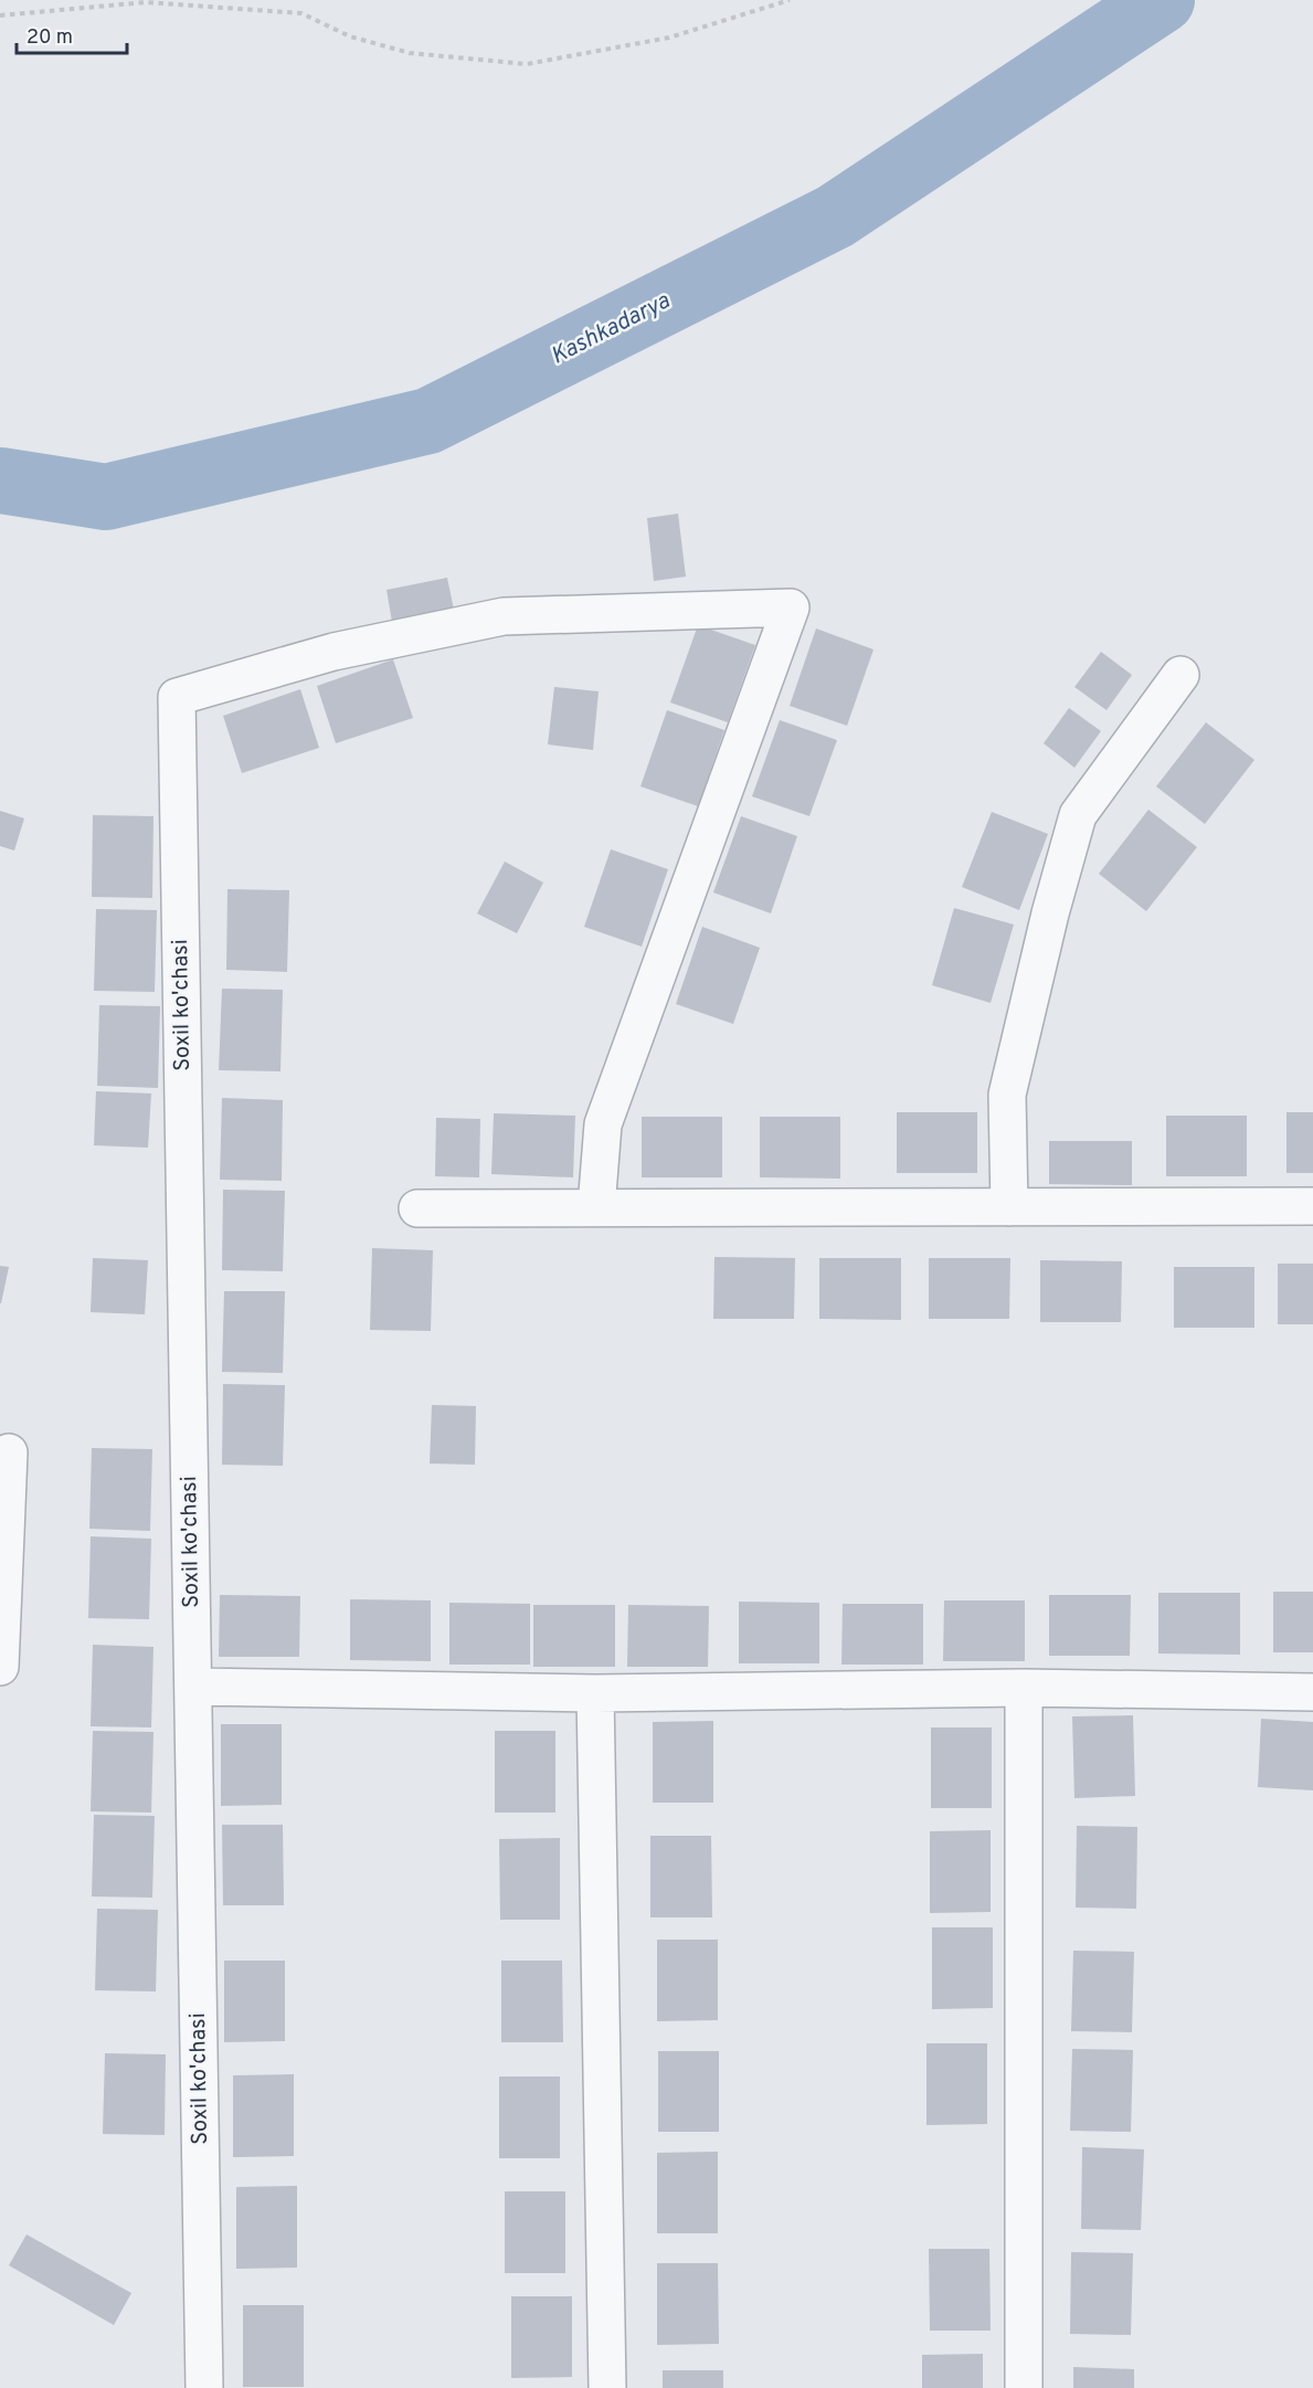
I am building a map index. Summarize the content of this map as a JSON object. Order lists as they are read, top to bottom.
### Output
{
  "streets": {
    "street": ["Soxil ko'chasi"]
  },
  "water": ["Kashkadarya"],
  "scale_bar": "20 m"
}
